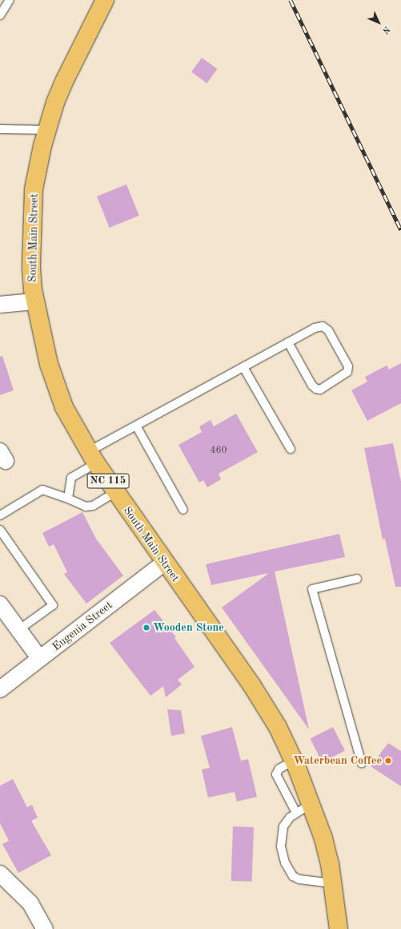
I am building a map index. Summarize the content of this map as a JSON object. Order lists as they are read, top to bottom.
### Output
{
  "streets": {
    "main road": ["South Main Street", "NC 115"],
    "street": ["Eugenia Street"]
  },
  "crossings": [
    ["South Main Street", "Eugenia Street"]
  ],
  "places": ["Wooden Stone", "Waterbean Coffee"],
  "house_numbers": ["460"],
  "north": "bottom right"
}
